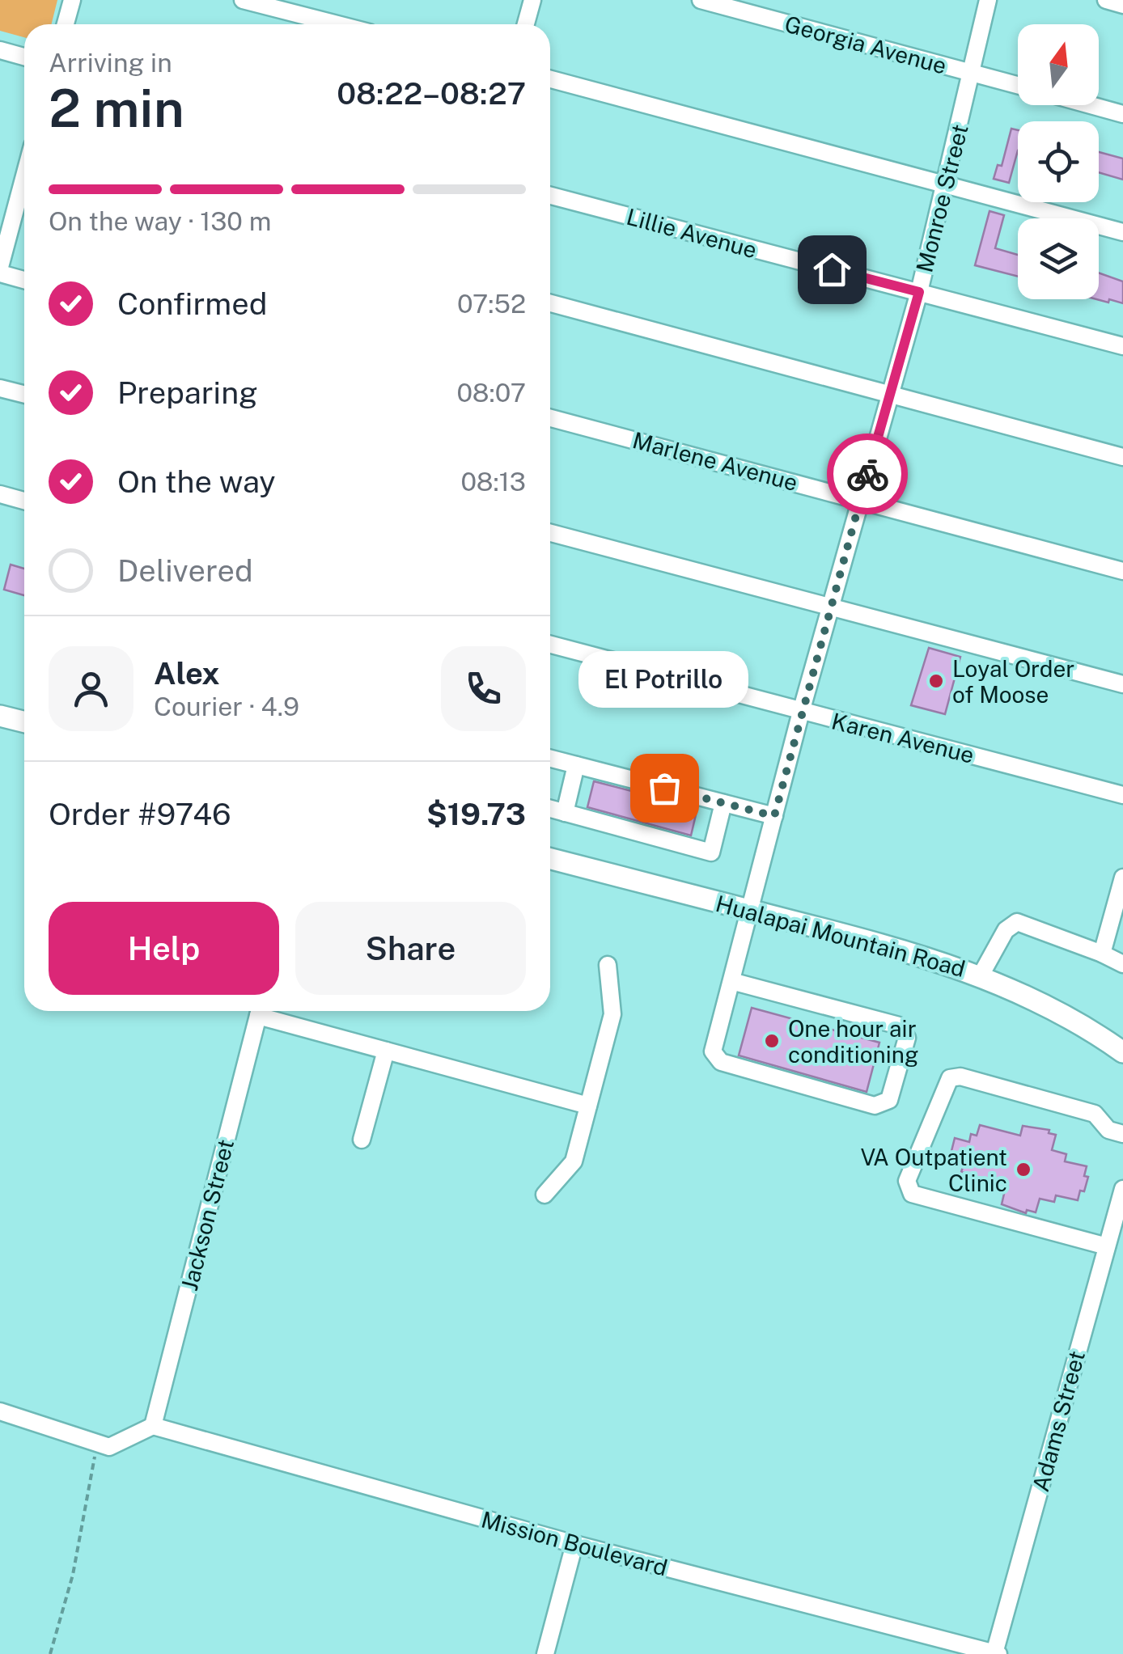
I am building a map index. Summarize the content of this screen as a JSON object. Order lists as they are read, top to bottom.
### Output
{
  "streets": {
    "main road": ["Hualapai Mountain Road"],
    "street": [
      "Georgia Avenue",
      "Monroe Street",
      "Lillie Avenue",
      "Marlene Avenue",
      "Karen Avenue",
      "Jackson Street",
      "Adams Street",
      "Mission Boulevard"
    ]
  },
  "crossings": [
    ["Georgia Avenue", "Monroe Street"],
    ["Monroe Street", "Lillie Avenue"],
    ["Monroe Street", "Marlene Avenue"],
    ["Monroe Street", "Karen Avenue"],
    ["Monroe Street", "Hualapai Mountain Road"],
    ["Jackson Street", "Mission Boulevard"],
    ["Adams Street", "Mission Boulevard"]
  ],
  "places": [
    "Loyal Order of Moose",
    "El Potrillo",
    "One hour air conditioning",
    "VA Outpatient Clinic"
  ],
  "north": "top",
  "page": {
    "heading": ["2 min", "Arriving in", "08:22–08:27"],
    "panel": [
      "Alex",
      "Courier · 4.9",
      "Order #9746",
      "$19.73"
    ],
    "bar": "On the way · 130 m",
    "list": [
      ["Confirmed", "07:52"],
      ["Preparing", "08:07"],
      ["On the way", "08:13"],
      "Delivered"
    ],
    "bubble": "El Potrillo",
    "buttons": ["Help", "Share"]
  }
}
